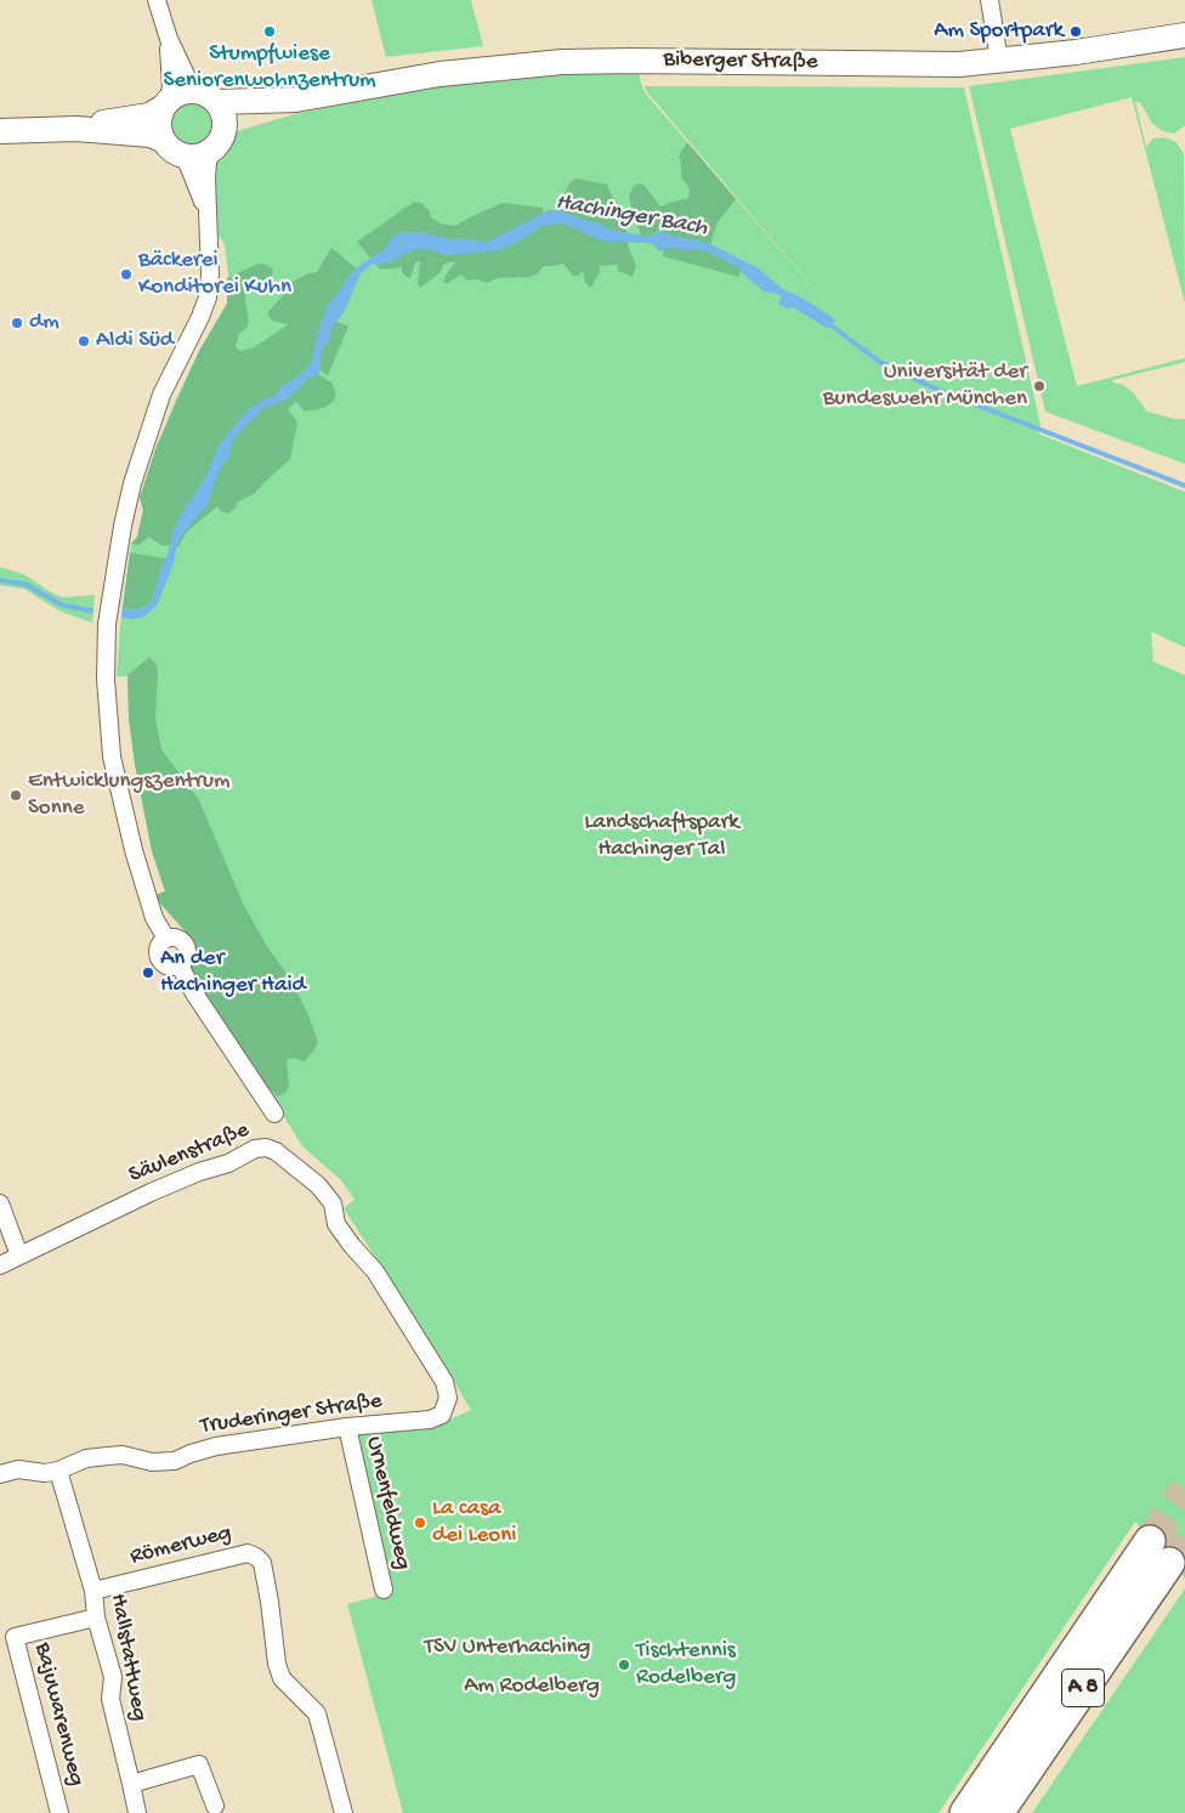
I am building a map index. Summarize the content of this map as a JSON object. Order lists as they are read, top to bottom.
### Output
{
  "streets": {
    "highway": ["A 8"],
    "main road": ["Biberger Straße"],
    "street": [
      "Säulenstraße",
      "Truderinger Straße",
      "Urnenfeldweg",
      "Römerweg",
      "Hallstattweg",
      "Bajuwarenweg"
    ]
  },
  "crossings": [
    ["Säulenstraße", "Truderinger Straße"],
    ["Truderinger Straße", "Urnenfeldweg"],
    ["Truderinger Straße", "Hallstattweg"],
    ["Römerweg", "Hallstattweg"],
    ["Hallstattweg", "Bajuwarenweg"]
  ],
  "water": ["Hachinger Bach"],
  "parks": ["Landschaftspark Hachinger Tal", "TSV Unterhaching", "Am Rodelberg"],
  "places": [
    "Stumpfwiese Seniorenwohnzentrum",
    "Am Sportpark",
    "Bäckerei Konditorei Kuhn",
    "dm",
    "Aldi Süd",
    "Universität der Bundeswehr München",
    "Entwicklungszentrum Sonne",
    "An der Hachinger Haid",
    "La casa dei Leoni",
    "Tischtennis Rodelberg"
  ]
}
